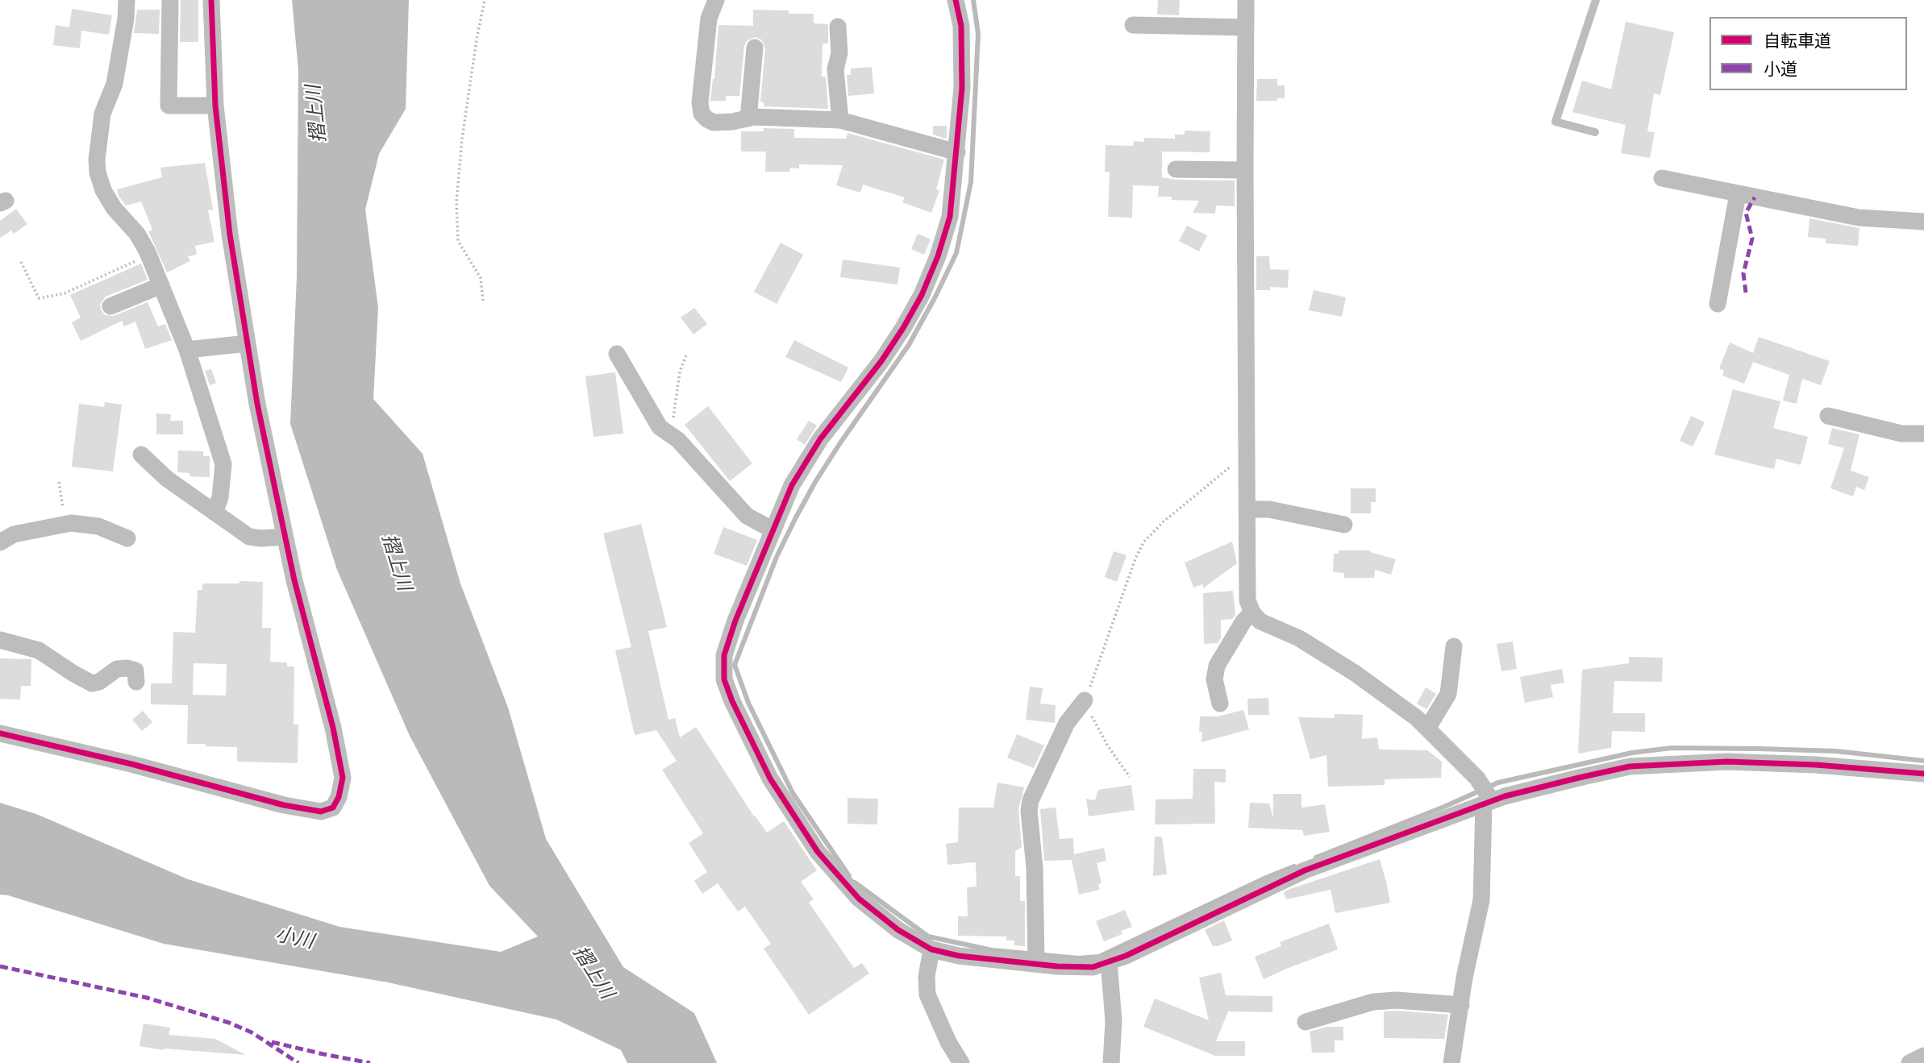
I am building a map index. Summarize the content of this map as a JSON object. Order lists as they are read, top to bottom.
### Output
{
  "water": ["摺上川", "小川"],
  "legend": ["自転車道", "小道"]
}
